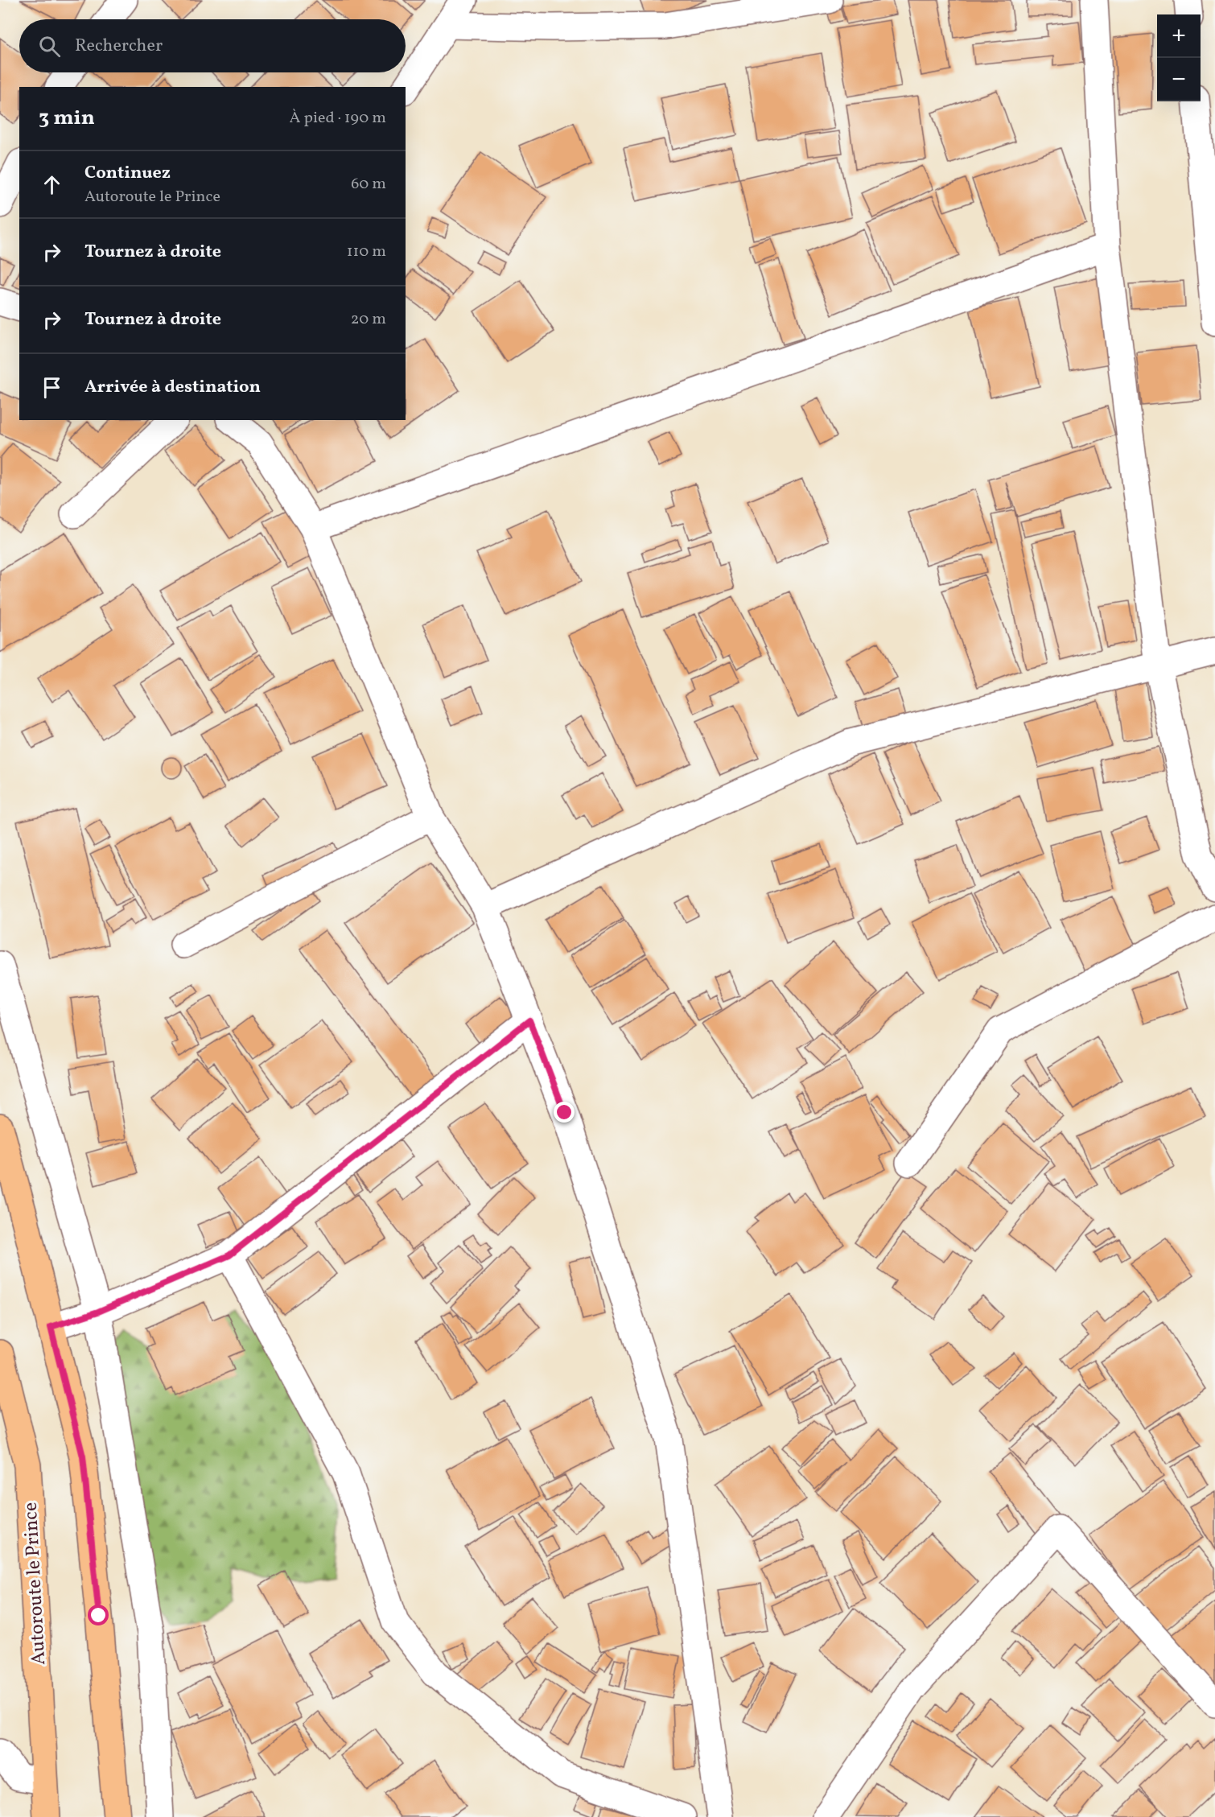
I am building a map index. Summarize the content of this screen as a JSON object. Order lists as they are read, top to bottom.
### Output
{
  "streets": {
    "main road": ["Autoroute le Prince"]
  },
  "page": {
    "map_buttons": ["+", "−"],
    "search": "Rechercher",
    "heading": ["3 min", "À pied · 190 m"],
    "list": [
      ["Continuez", "Autoroute le Prince", "60 m"],
      ["Tournez à droite", "110 m"],
      ["Tournez à droite", "20 m"],
      "Arrivée à destination"
    ]
  }
}
